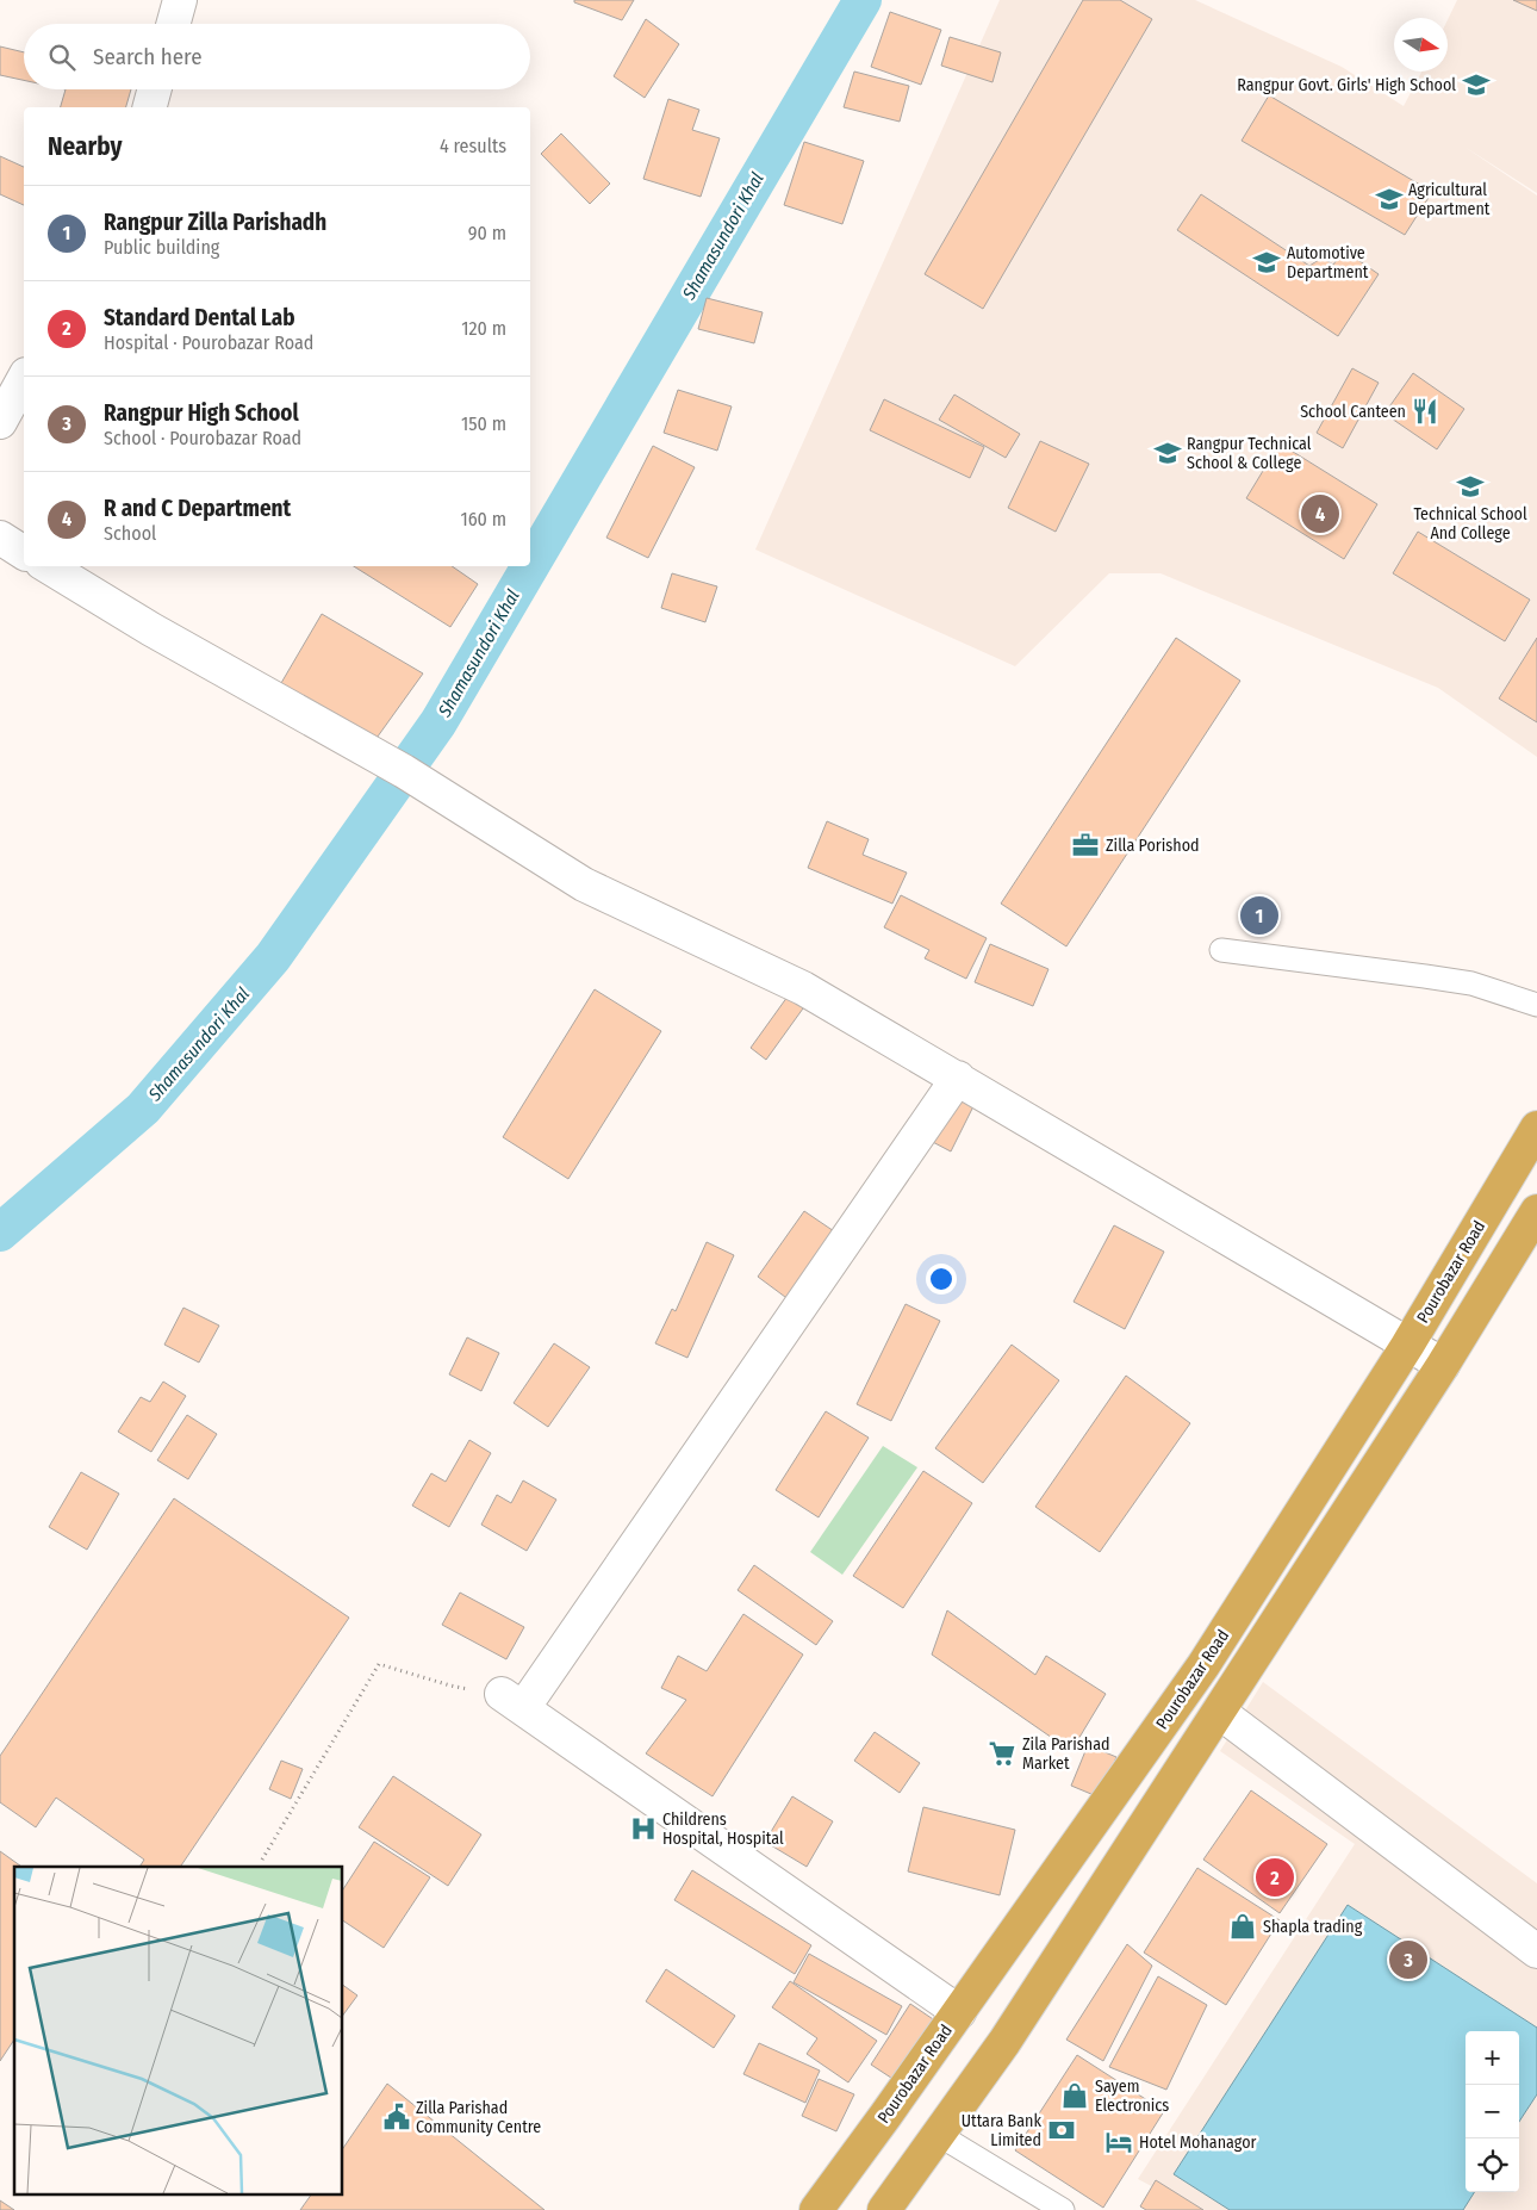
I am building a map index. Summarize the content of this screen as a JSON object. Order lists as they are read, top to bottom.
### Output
{
  "streets": {
    "highway": ["Pourobazar Road"]
  },
  "water": ["Shamasundori Khal"],
  "places": {
    "school or university": [
      "Rangpur Govt. Girls' High School",
      "Agricultural Department",
      "Automotive Department",
      "Rangpur Technical School & College",
      "Technical School And College"
    ],
    "restaurant": ["School Canteen"],
    "office": ["Zilla Porishod"],
    "supermarket": ["Zila Parishad Market"],
    "hospital": ["Childrens Hospital, Hospital"],
    "shop": ["Shapla trading", "Sayem Electronics"],
    "public building": ["Zilla Parishad Community Centre"],
    "bank": ["Uttara Bank Limited"],
    "hotel": ["Hotel Mohanagor"]
  },
  "north": "right",
  "page": {
    "search": "Search here",
    "heading": ["Nearby", "4 results"],
    "list": [
      {
        "mark": "1",
        "name": "Rangpur Zilla Parishadh",
        "note": "Public building",
        "value": "90 m"
      },
      {
        "mark": "2",
        "name": "Standard Dental Lab",
        "note": "Hospital · Pourobazar Road",
        "value": "120 m"
      },
      {
        "mark": "3",
        "name": "Rangpur High School",
        "note": "School · Pourobazar Road",
        "value": "150 m"
      },
      {
        "mark": "4",
        "name": "R and C Department",
        "note": "School",
        "value": "160 m"
      }
    ],
    "pins": [
      "4",
      "1",
      "2",
      "3"
    ],
    "map_buttons": ["+", "−"]
  }
}
